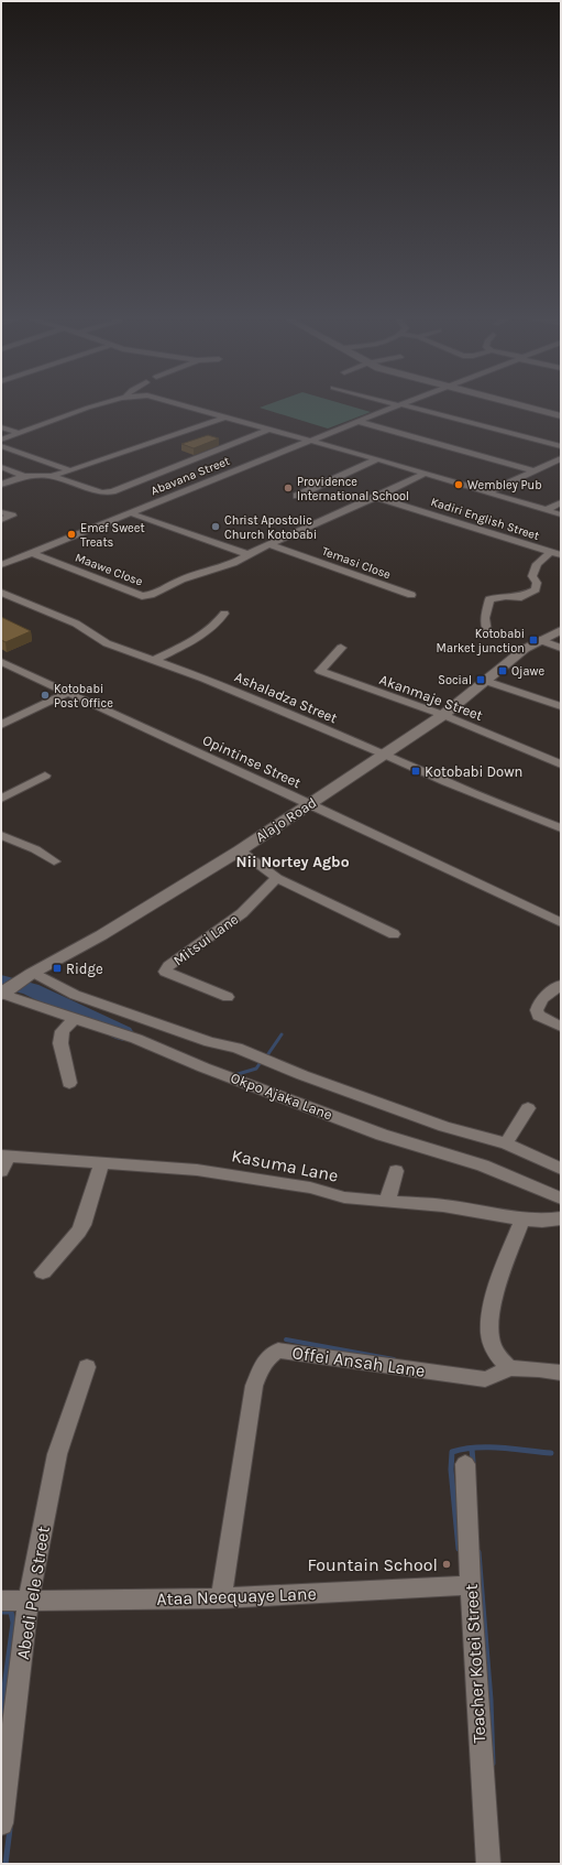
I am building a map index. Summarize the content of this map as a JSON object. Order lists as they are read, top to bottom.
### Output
{
  "streets": {
    "street": [
      "Abavana Street",
      "Kadiri English Street",
      "Temasi Close",
      "Maawe Close",
      "Ashaladza Street",
      "Akanmaje Street",
      "Opintinse Street",
      "Alajo Road",
      "Mitsui Lane",
      "Okpo Ajaka Lane",
      "Kasuma Lane",
      "Offei Ansah Lane",
      "Abedi Pele Street",
      "Ataa Neequaye Lane",
      "Teacher Kotei Street"
    ]
  },
  "crossings": [
    ["Abavana Street", "Maawe Close"],
    ["Kadiri English Street", "Maawe Close"],
    ["Temasi Close", "Maawe Close"],
    ["Ashaladza Street", "Alajo Road"],
    ["Akanmaje Street", "Alajo Road"],
    ["Opintinse Street", "Alajo Road"],
    ["Alajo Road", "Okpo Ajaka Lane"],
    ["Offei Ansah Lane", "Ataa Neequaye Lane"],
    ["Abedi Pele Street", "Ataa Neequaye Lane"],
    ["Ataa Neequaye Lane", "Teacher Kotei Street"]
  ],
  "districts": ["Nii Nortey Agbo"],
  "places": {
    "other": [
      "Wembley Pub",
      "Providence International School",
      "Christ Apostolic Church Kotobabi",
      "Emef Sweet Treats",
      "Kotobabi Post Office",
      "Fountain School"
    ],
    "transit": [
      "Kotobabi Market junction",
      "Ojawe",
      "Social",
      "Kotobabi Down",
      "Ridge"
    ]
  }
}
